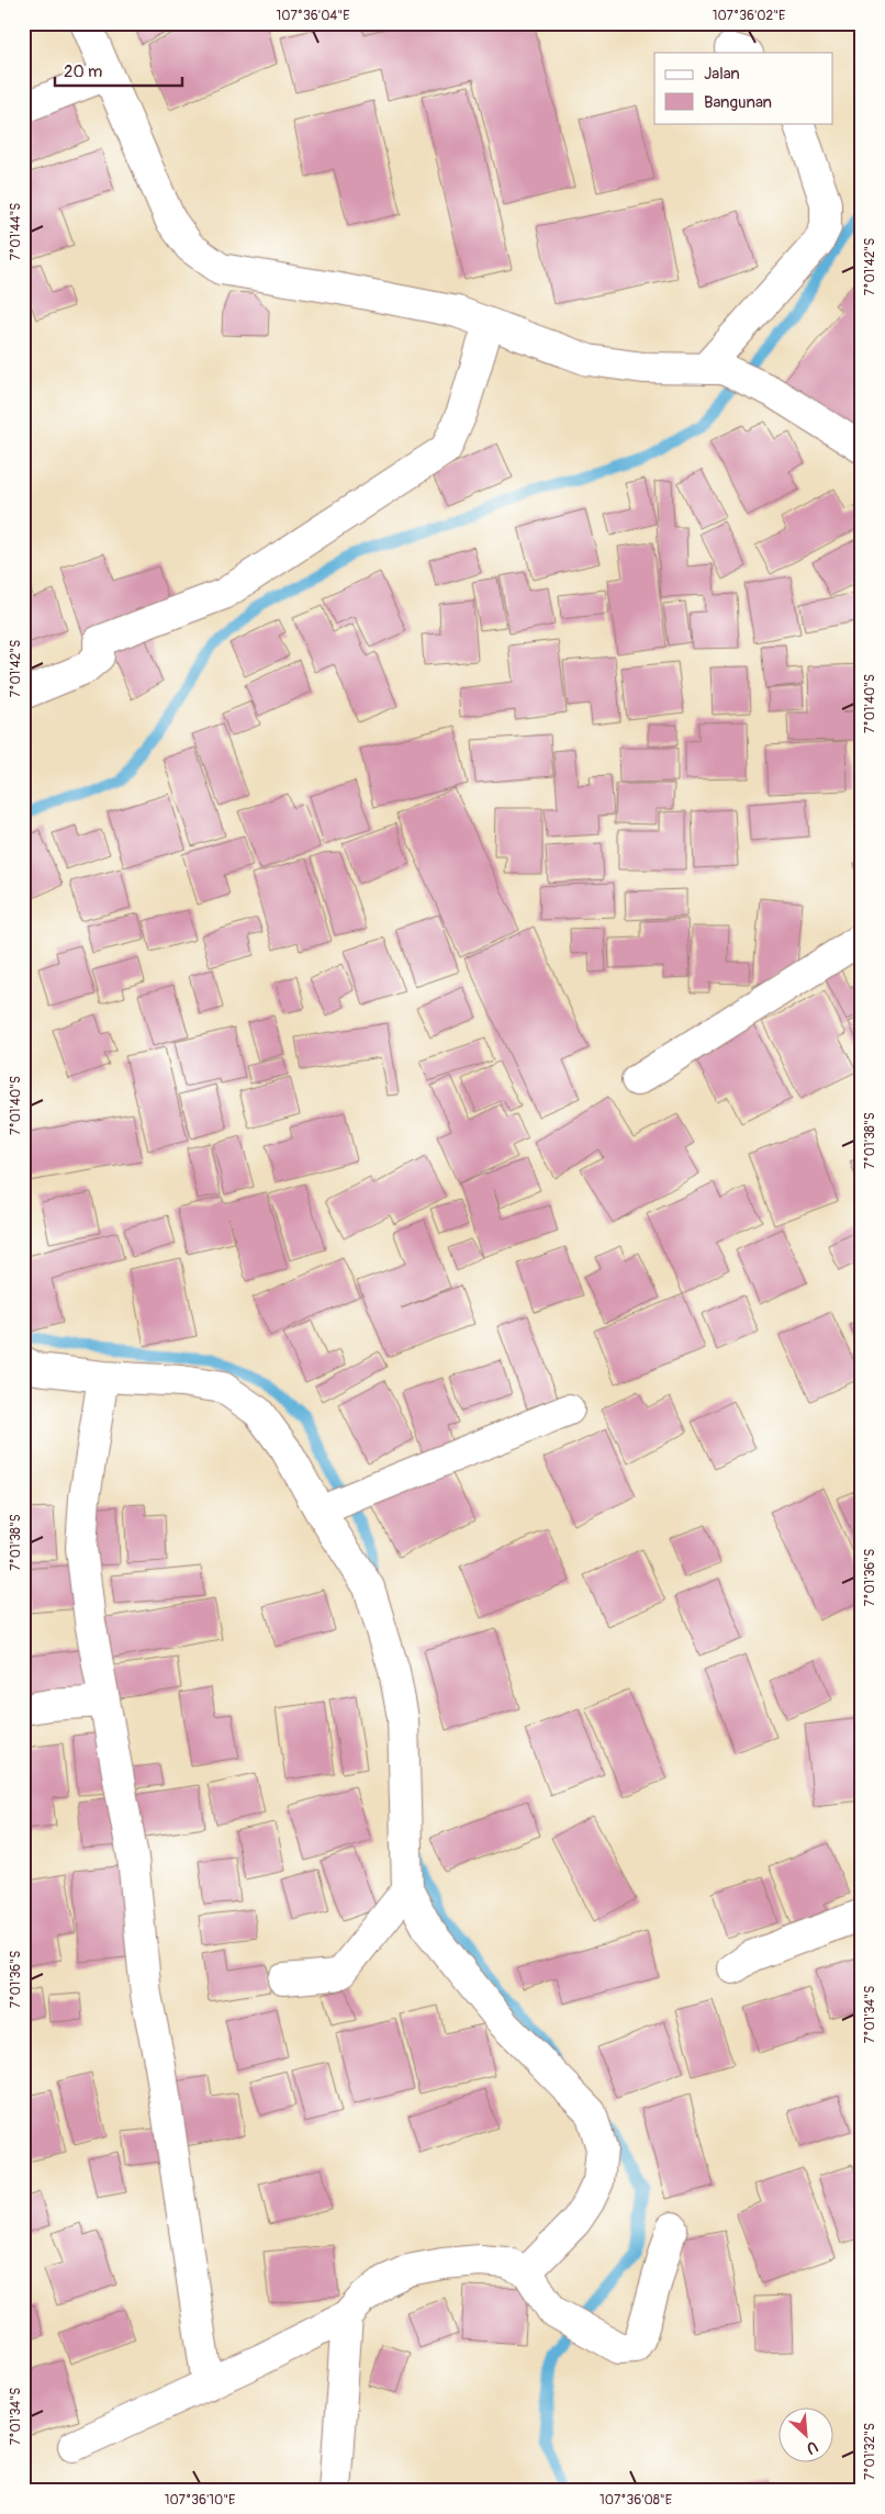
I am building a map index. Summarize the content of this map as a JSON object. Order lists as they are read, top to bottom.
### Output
{
  "legend": ["Jalan", "Bangunan"],
  "scale_bar": "20 m",
  "north": "bottom right",
  "coordinates": [
    "107°36'04\"E",
    "107°36'02\"E",
    "7°01'44\"S",
    "7°01'42\"S",
    "7°01'40\"S",
    "7°01'38\"S",
    "7°01'36\"S",
    "7°01'34\"S",
    "7°01'32\"S",
    "107°36'10\"E",
    "107°36'08\"E"
  ]
}
